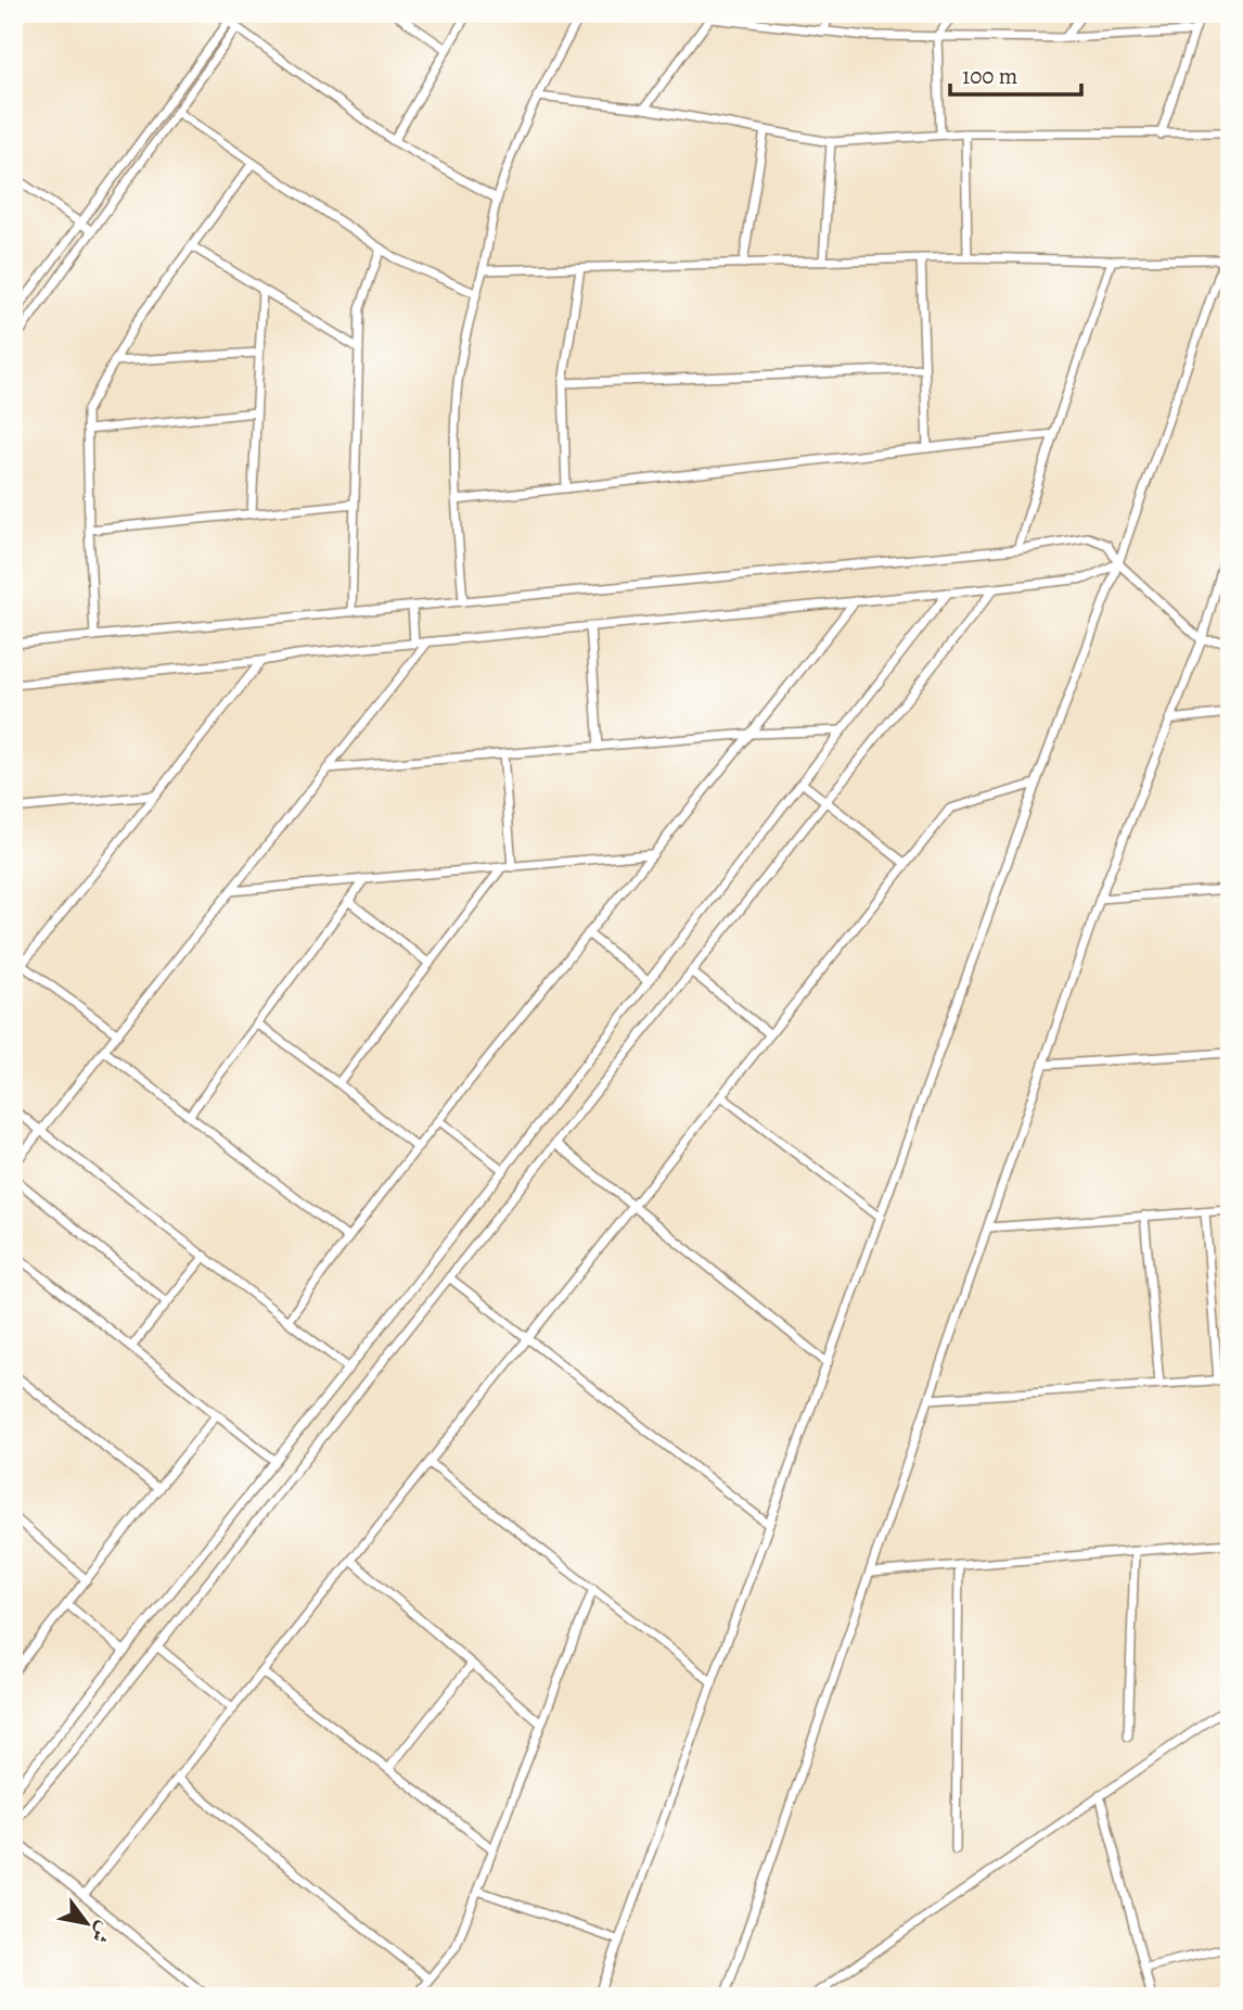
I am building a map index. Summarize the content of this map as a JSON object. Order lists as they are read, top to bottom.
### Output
{
  "scale_bar": "100 m",
  "north": "bottom right"
}
